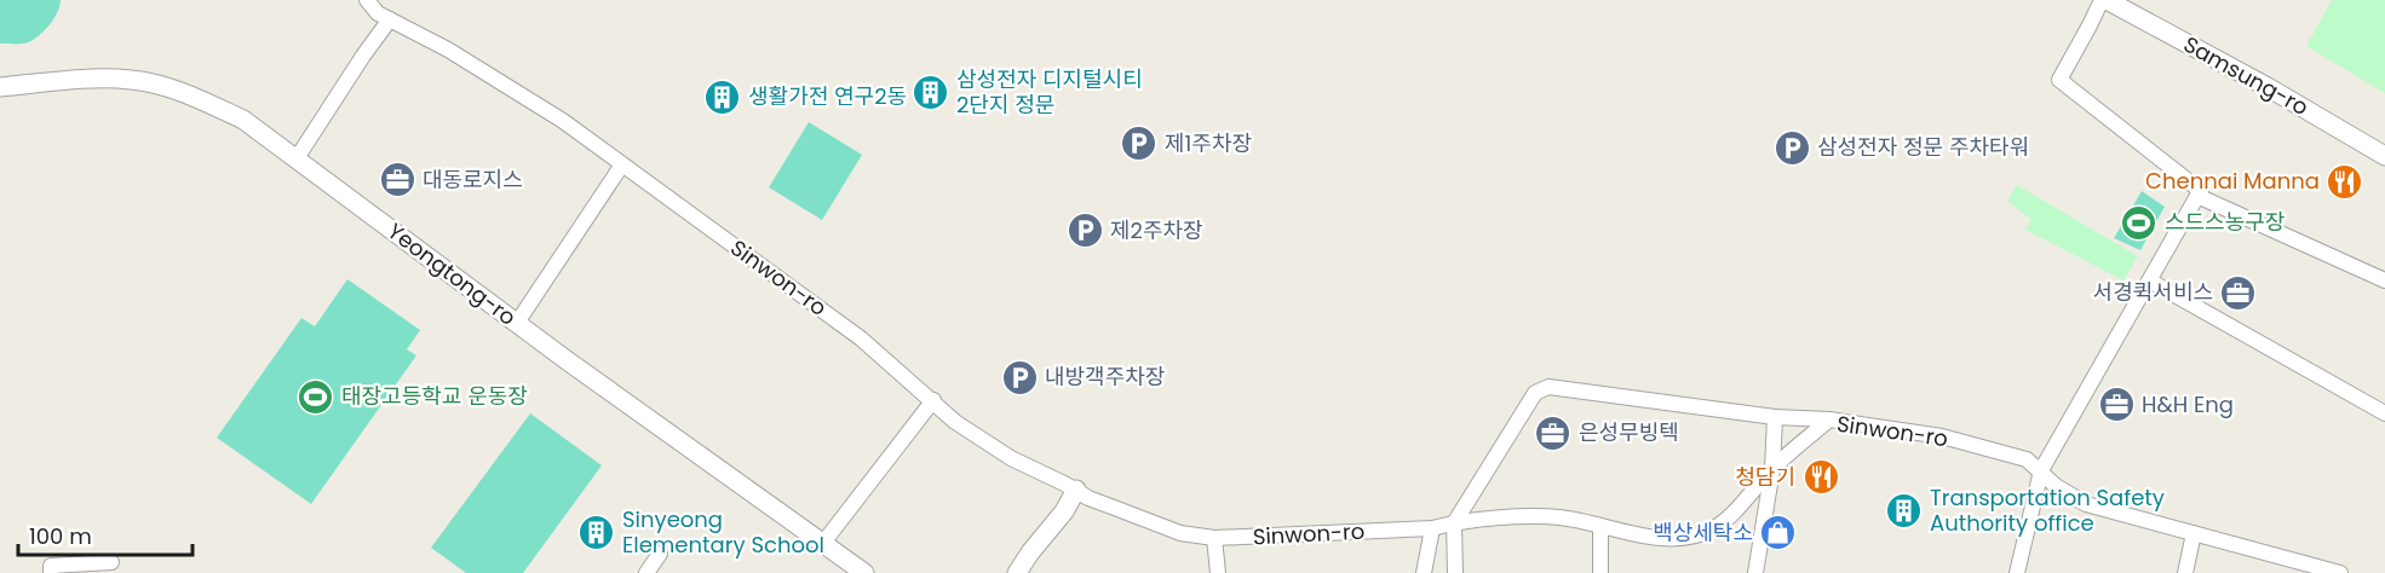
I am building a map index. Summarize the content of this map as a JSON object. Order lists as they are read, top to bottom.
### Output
{
  "streets": {
    "street": ["Samsung-ro", "Yeongtong-ro", "Sinwon-ro"]
  },
  "places": {
    "building": [
      "삼성전자 디지털시티 2단지 정문",
      "생활가전 연구2동",
      "Transportation Safety Authority office",
      "Sinyeong Elementary School"
    ],
    "parking": [
      "제1주차장",
      "삼성전자 정문 주차타워",
      "제2주차장",
      "내방객주차장"
    ],
    "office": [
      "대동로지스",
      "서경퀵서비스",
      "H&H Eng",
      "은성무빙텍"
    ],
    "restaurant": ["Chennai Manna", "청담기"],
    "sports": ["스드스농구장", "태장고등학교 운동장"],
    "shop": ["백상세탁소"]
  },
  "scale_bar": "100 m"
}
